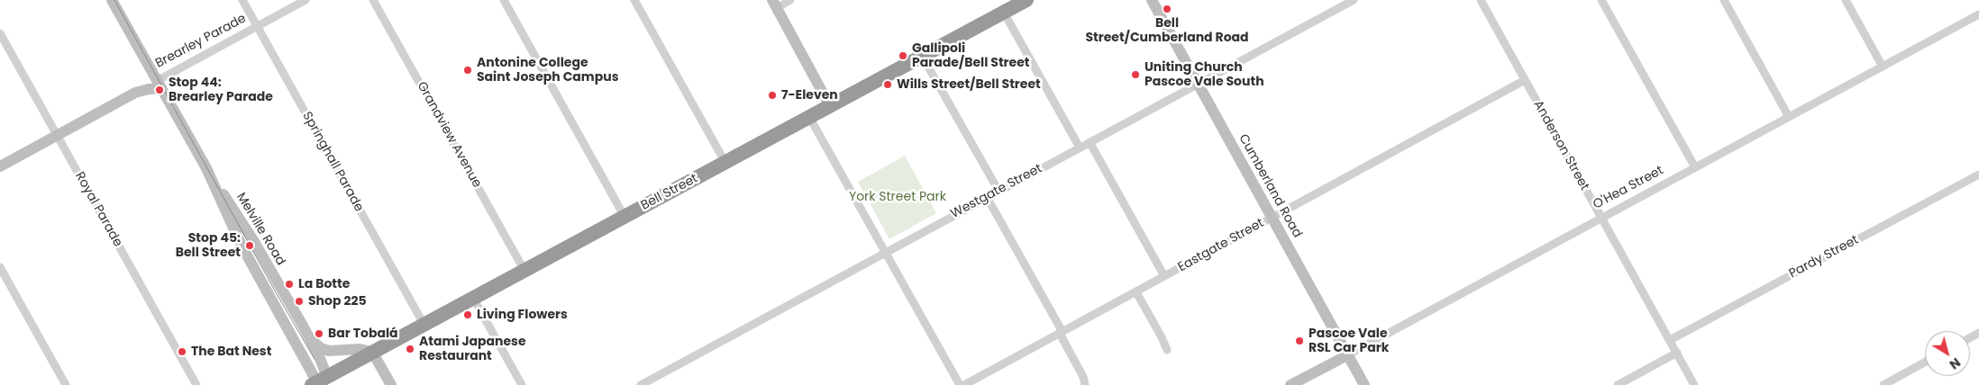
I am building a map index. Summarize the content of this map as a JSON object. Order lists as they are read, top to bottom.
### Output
{
  "streets": {
    "highway": ["Bell Street"],
    "main road": [
      "Brearley Parade",
      "Cumberland Road",
      "O'Hea Street",
      "Melville Road"
    ],
    "street": [
      "Grandview Avenue",
      "Anderson Street",
      "Springhall Parade",
      "Westgate Street",
      "Royal Parade",
      "Eastgate Street",
      "Pardy Street"
    ]
  },
  "crossings": [
    ["Brearley Parade", "Springhall Parade"],
    ["Brearley Parade", "Royal Parade"],
    ["Brearley Parade", "Melville Road"],
    ["Grandview Avenue", "Bell Street"],
    ["Anderson Street", "O'Hea Street"],
    ["Anderson Street", "Eastgate Street"],
    ["Anderson Street", "Pardy Street"],
    ["Springhall Parade", "Bell Street"],
    ["Cumberland Road", "O'Hea Street"],
    ["Cumberland Road", "Westgate Street"],
    ["Cumberland Road", "Eastgate Street"],
    ["Bell Street", "Melville Road"]
  ],
  "parks": ["York Street Park"],
  "places": [
    "Bell Street/Cumberland Road",
    "Gallipoli Parade/Bell Street",
    "Antonine College Saint Joseph Campus",
    "Uniting Church Pascoe Vale South",
    "Wills Street/Bell Street",
    "Stop 44: Brearley Parade",
    "7-Eleven",
    "Stop 45: Bell Street",
    "La Botte",
    "Shop 225",
    "Living Flowers",
    "Bar Tobalá",
    "Pascoe Vale RSL Car Park",
    "Atami Japanese Restaurant",
    "The Bat Nest"
  ],
  "north": "bottom right"
}
